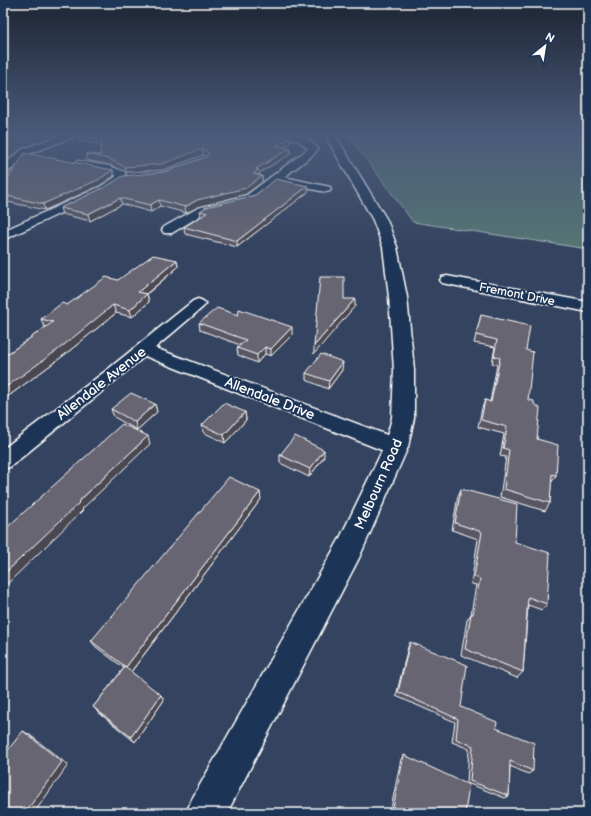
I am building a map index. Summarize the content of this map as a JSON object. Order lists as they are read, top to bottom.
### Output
{
  "streets": {
    "street": [
      "Fremont Drive",
      "Allendale Avenue",
      "Allendale Drive",
      "Melbourn Road"
    ]
  },
  "crossings": [
    ["Allendale Avenue", "Allendale Drive"],
    ["Allendale Drive", "Melbourn Road"]
  ],
  "north": "top right"
}
